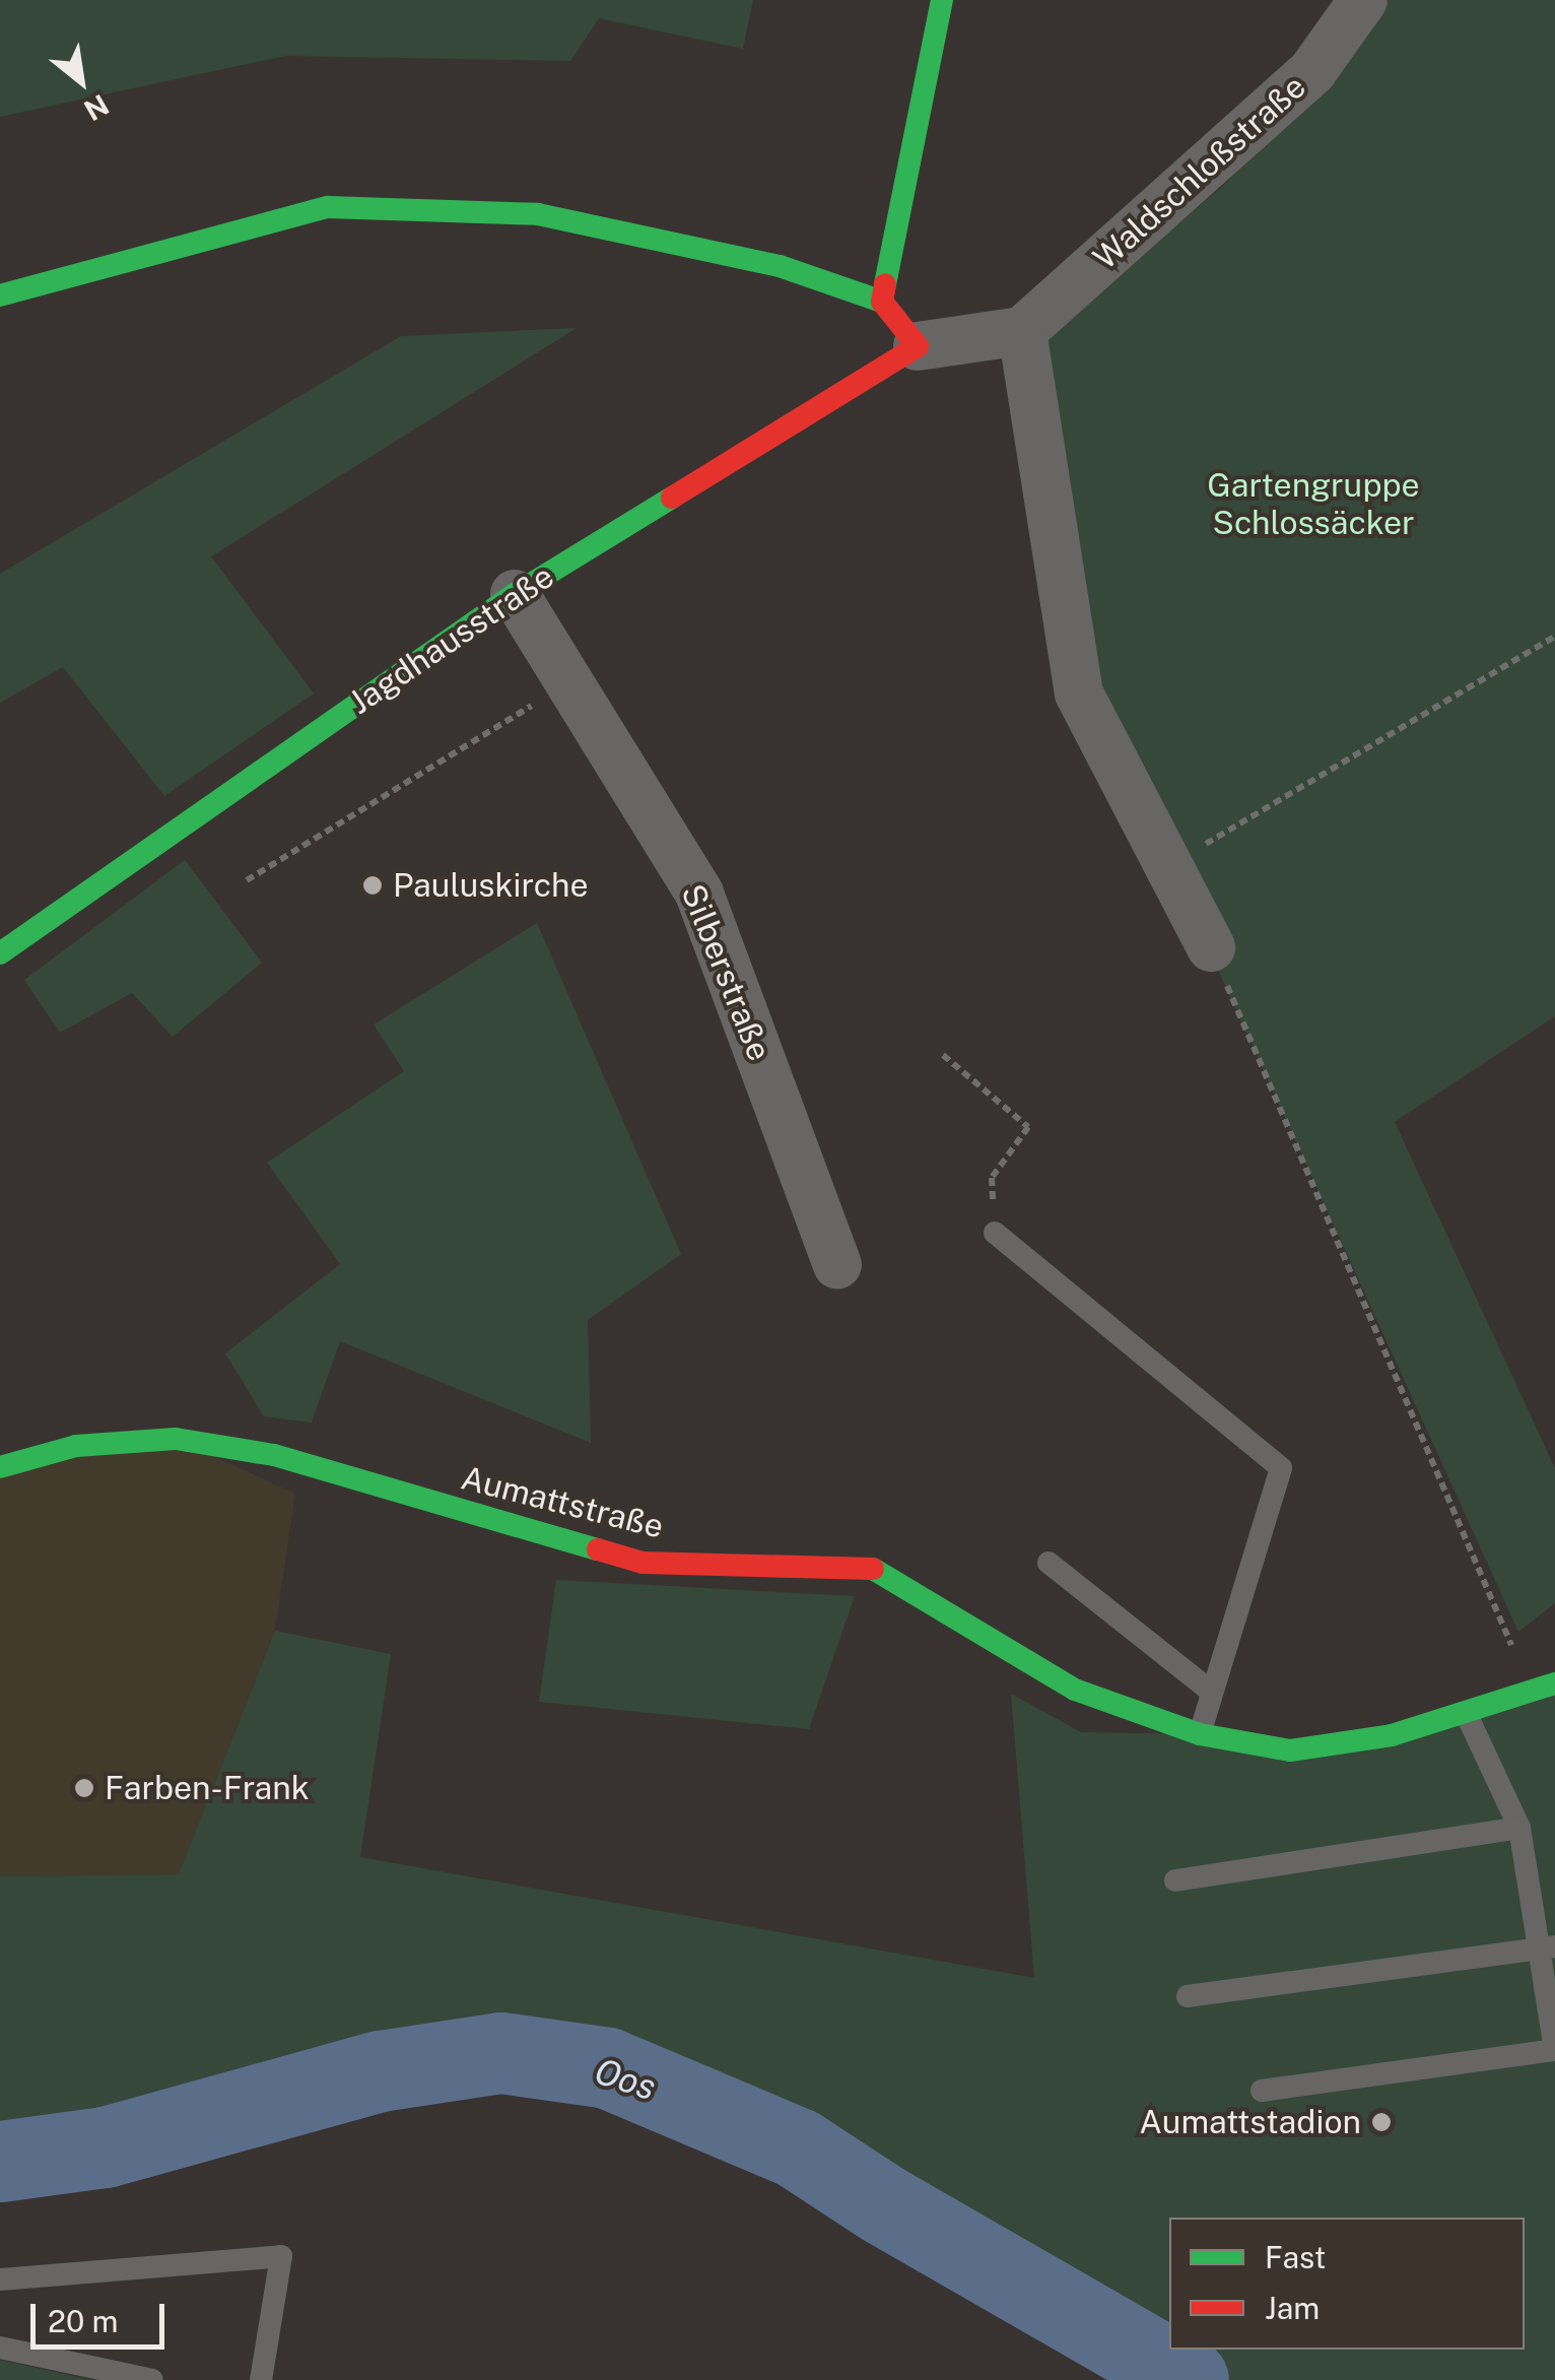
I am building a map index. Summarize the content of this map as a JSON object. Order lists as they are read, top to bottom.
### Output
{
  "streets": {
    "street": [
      "Waldschloßstraße",
      "Jagdhausstraße",
      "Silberstraße",
      "Aumattstraße"
    ]
  },
  "crossings": [
    ["Waldschloßstraße", "Jagdhausstraße"],
    ["Jagdhausstraße", "Silberstraße"]
  ],
  "water": ["Oos"],
  "parks": ["Gartengruppe Schlossäcker"],
  "places": ["Pauluskirche", "Farben-Frank", "Aumattstadion"],
  "legend": ["Fast", "Jam"],
  "scale_bar": "20 m",
  "north": "bottom right"
}
